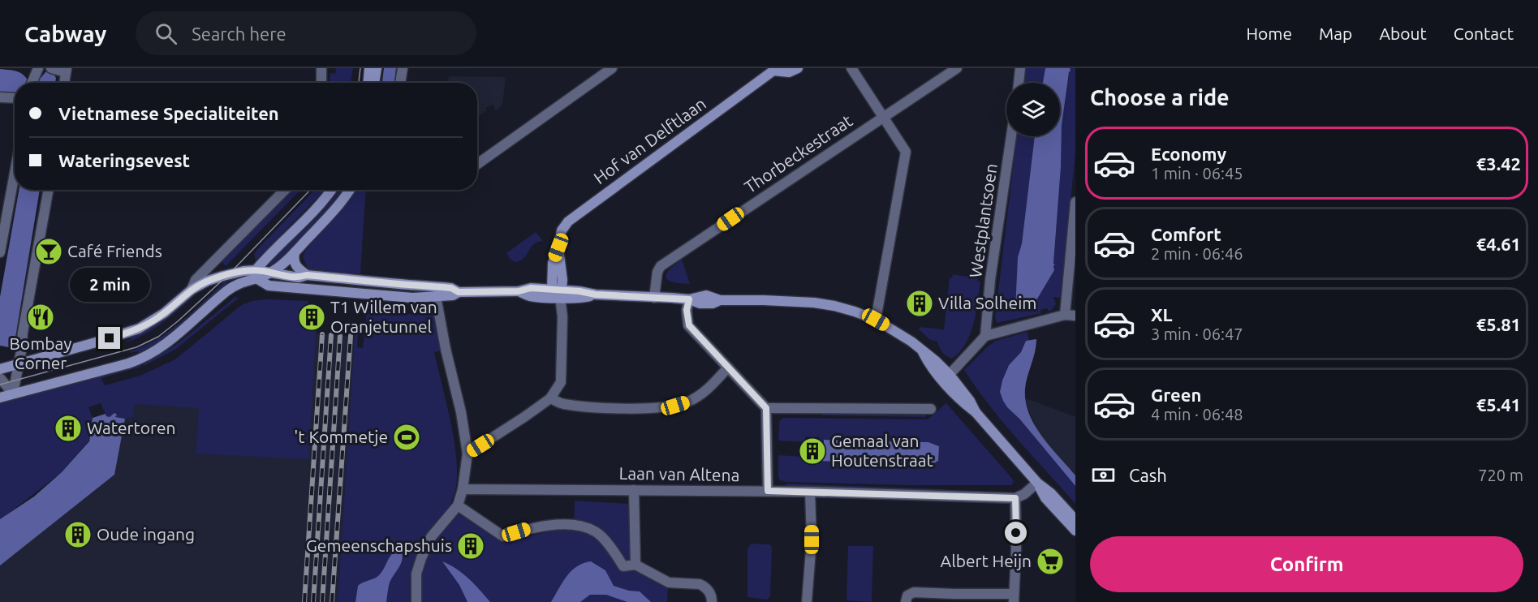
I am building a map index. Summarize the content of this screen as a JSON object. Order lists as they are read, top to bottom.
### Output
{
  "streets": {
    "main road": ["Hof van Delftlaan"],
    "street": ["Thorbeckestraat", "Westplantsoen", "Laan van Altena"]
  },
  "places": {
    "bar": ["Café Friends"],
    "building": [
      "Villa Solheim",
      "T1 Willem van Oranjetunnel",
      "Watertoren",
      "Gemaal van Houtenstraat",
      "Oude ingang",
      "Gemeenschapshuis"
    ],
    "restaurant": ["Bombay Corner"],
    "sports": ["'t Kommetje"],
    "supermarket": ["Albert Heijn"]
  },
  "page": {
    "header": "Cabway",
    "search": "Search here",
    "nav": [
      "Home",
      "Map",
      "About",
      "Contact"
    ],
    "heading": "Choose a ride",
    "banner": ["Vietnamese Specialiteiten", "Wateringsevest"],
    "list": [
      {
        "name": "Economy",
        "note": "1 min · 06:45",
        "value": "€3.42"
      },
      {
        "name": "Comfort",
        "note": "2 min · 06:46",
        "value": "€4.61"
      },
      {
        "name": "XL",
        "note": "3 min · 06:47",
        "value": "€5.81"
      },
      {
        "name": "Green",
        "note": "4 min · 06:48",
        "value": "€5.41"
      }
    ],
    "bubble": "2 min",
    "pay": ["Cash", "720 m"],
    "buttons": "Confirm"
  }
}
